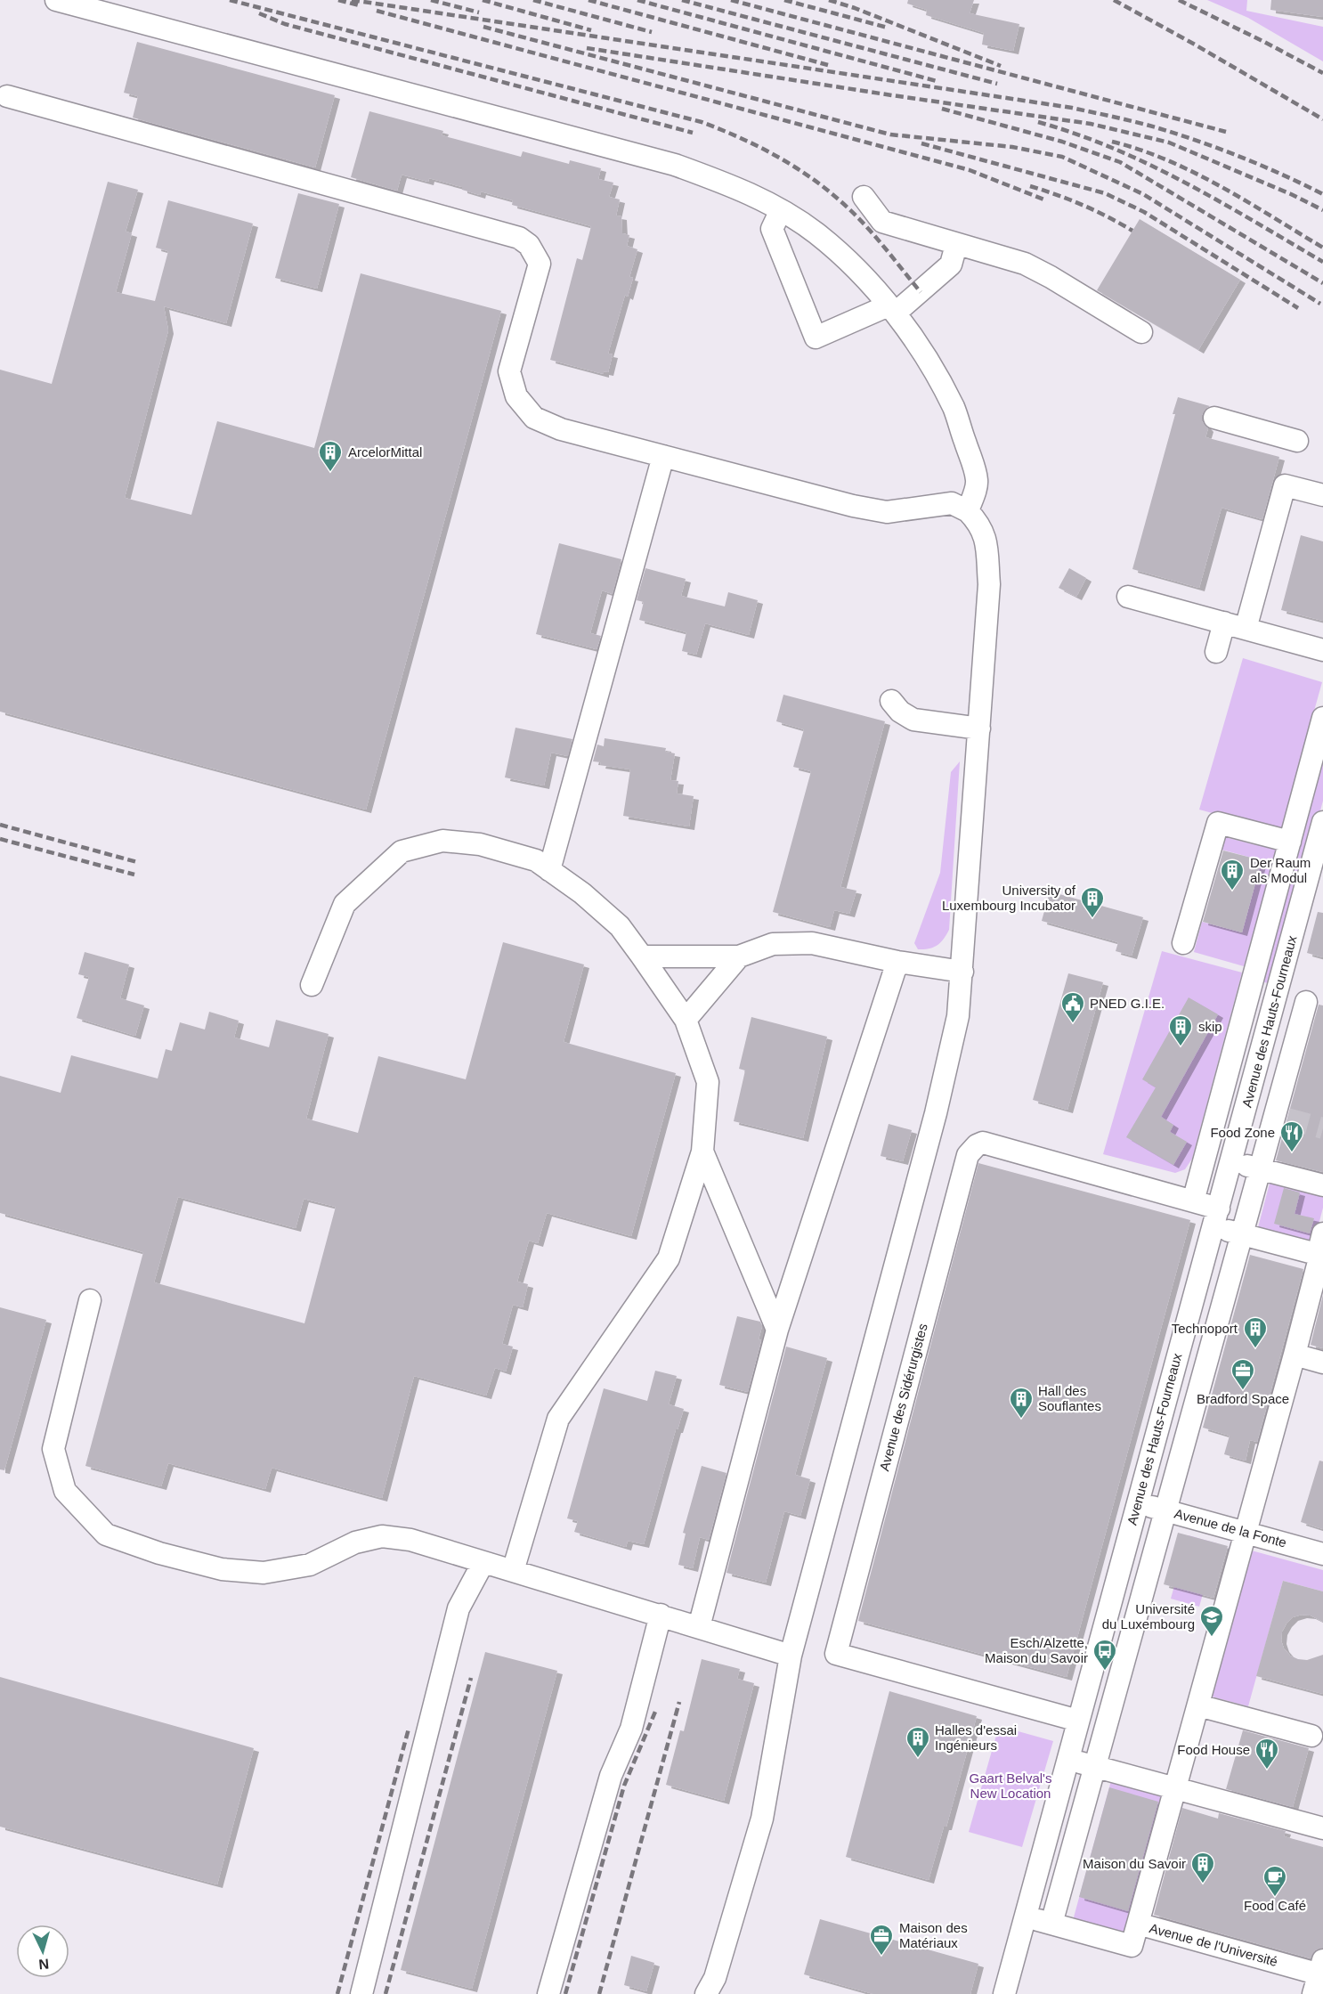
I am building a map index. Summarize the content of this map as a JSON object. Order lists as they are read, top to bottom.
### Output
{
  "streets": {
    "street": [
      "Avenue des Hauts-Fourneaux",
      "Avenue des Sidérurgistes",
      "Avenue de la Fonte",
      "Avenue de l'Université"
    ]
  },
  "crossings": [
    ["Avenue des Hauts-Fourneaux", "Avenue des Sidérurgistes"],
    ["Avenue des Hauts-Fourneaux", "Avenue de la Fonte"],
    ["Avenue des Hauts-Fourneaux", "Avenue de l'Université"]
  ],
  "parks": ["Gaart Belval's New Location"],
  "places": {
    "building": [
      "ArcelorMittal",
      "Der Raum als Modul",
      "University of Luxembourg Incubator",
      "skip",
      "Technoport",
      "Hall des Souflantes",
      "Halles d'essai Ingénieurs",
      "Maison du Savoir"
    ],
    "public building": ["PNED G.I.E."],
    "restaurant": ["Food Zone", "Food House"],
    "office": ["Bradford Space", "Maison des Matériaux"],
    "school or university": ["Université du Luxembourg"],
    "bus stop": ["Esch/Alzette, Maison du Savoir"],
    "cafe": ["Food Café"]
  },
  "north": "bottom"
}
